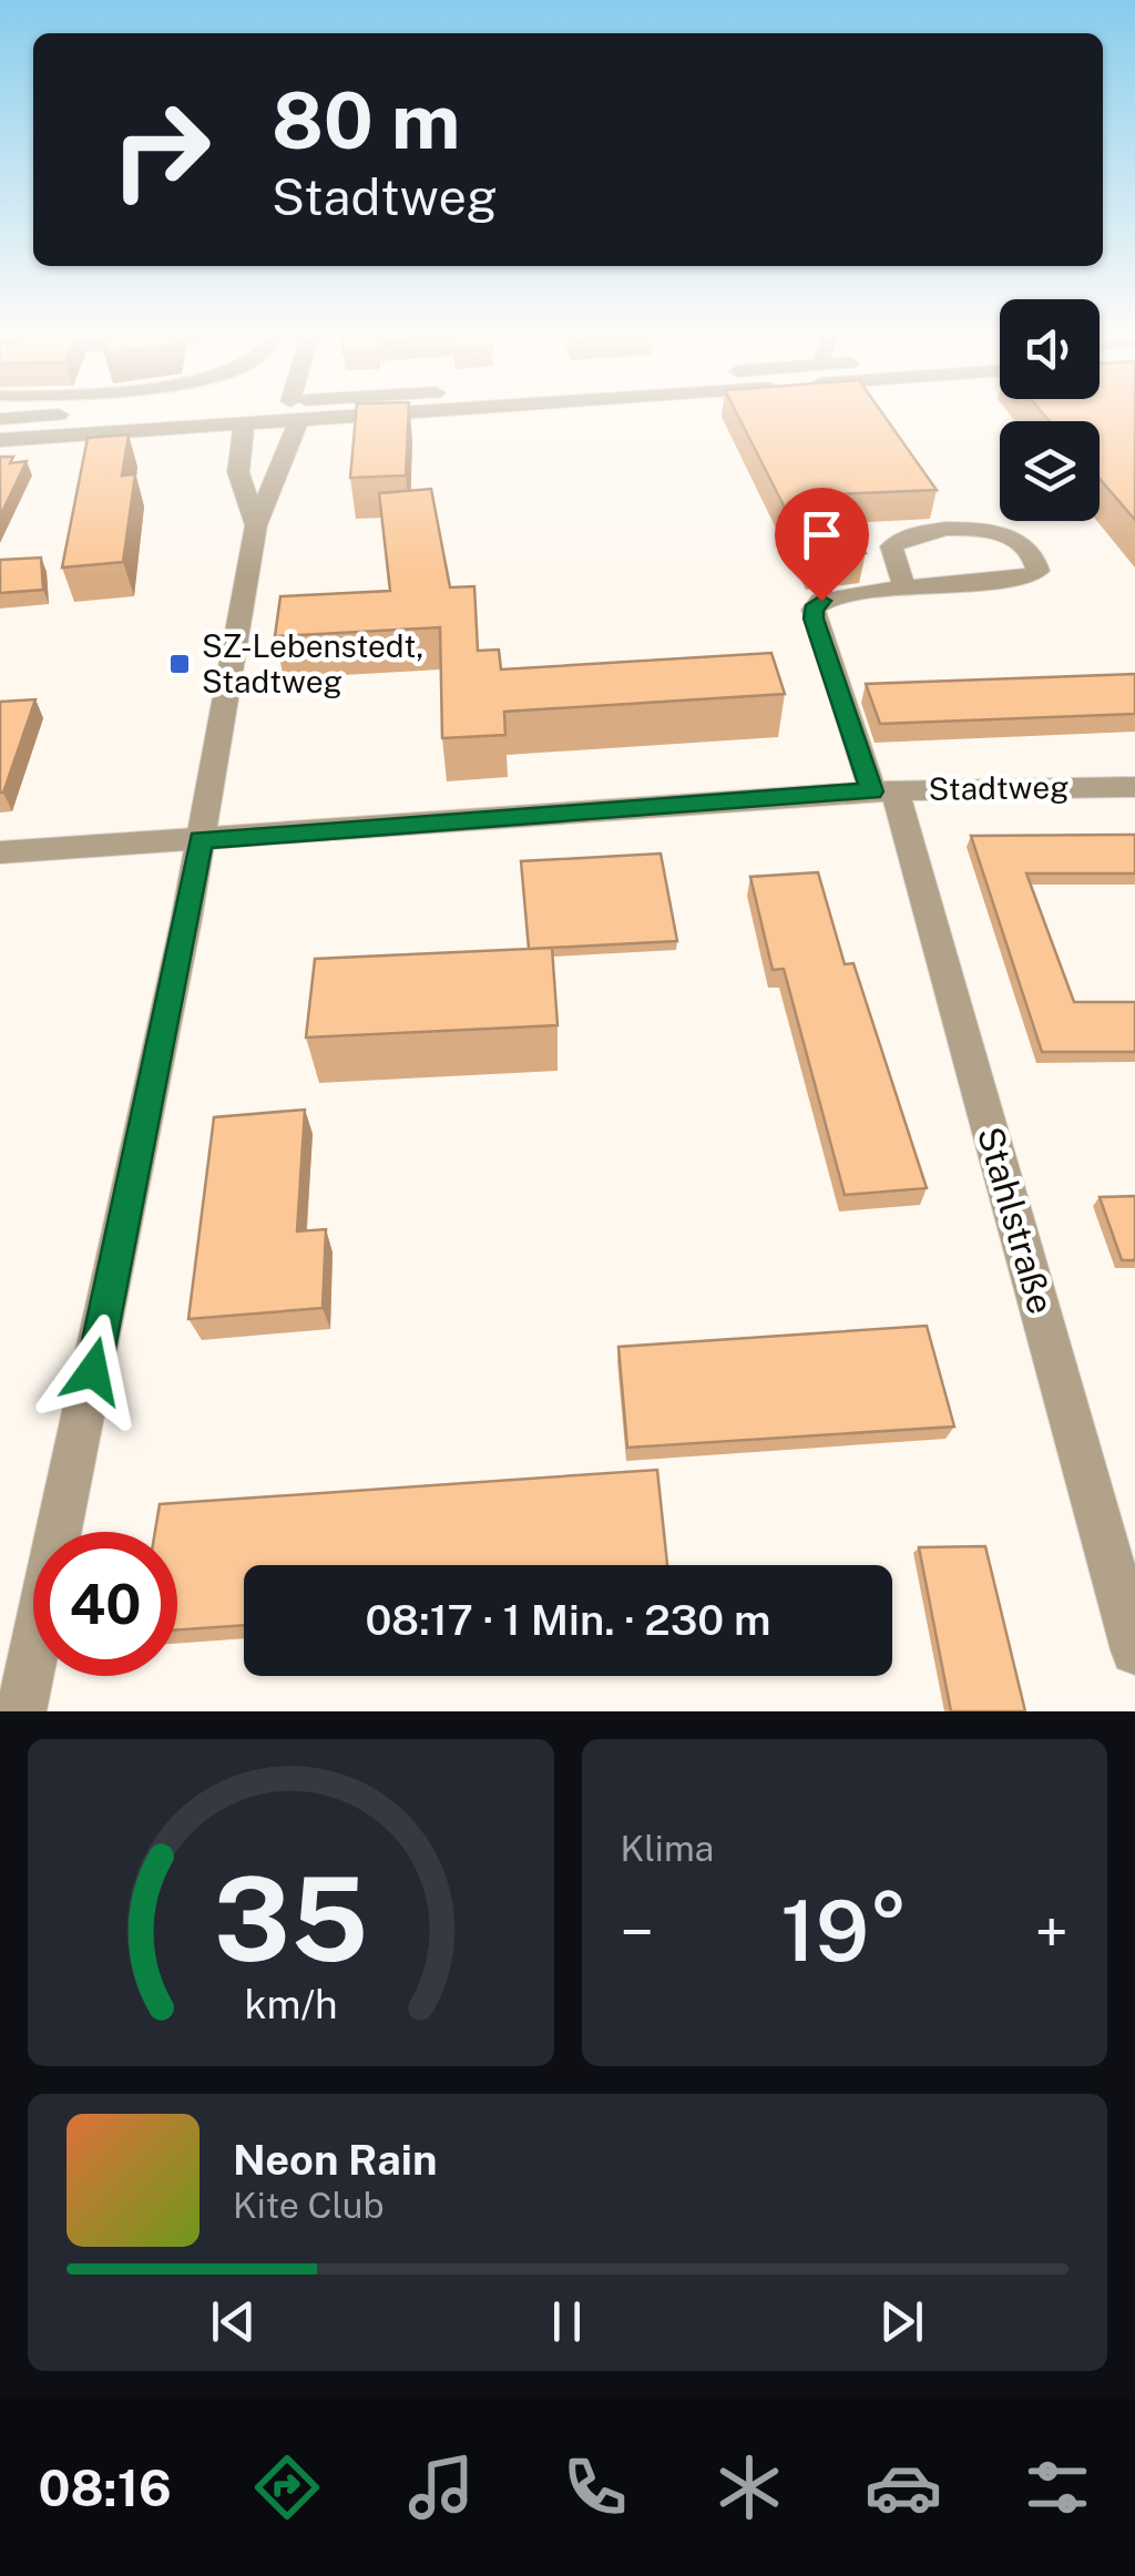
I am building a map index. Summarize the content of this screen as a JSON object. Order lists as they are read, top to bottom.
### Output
{
  "streets": {
    "street": ["Stadtweg", "Stahlstraße"]
  },
  "crossings": [
    ["Stadtweg", "Stahlstraße"]
  ],
  "places": {
    "transit": ["SZ-Lebenstedt, Stadtweg"]
  },
  "page": {
    "turn": ["80 m", "Stadtweg"],
    "limit": "40",
    "trip": "08:17 · 1 Min. · 230 m",
    "tile": "Klima",
    "heat": ["−", "19°", "+"],
    "song": ["Neon Rain", "Kite Club"],
    "tabs": "08:16",
    "gauge": ["35", "km/h"]
  }
}
